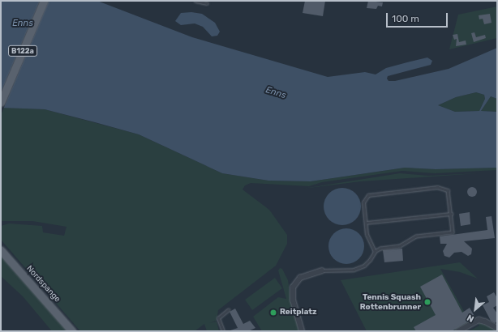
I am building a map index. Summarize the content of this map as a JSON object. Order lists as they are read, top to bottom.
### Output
{
  "streets": {
    "main road": ["B122a", "Nordspange"]
  },
  "water": ["Enns"],
  "places": ["Tennis Squash Rottenbrunner", "Reitplatz"],
  "scale_bar": "100 m",
  "north": "bottom left"
}
